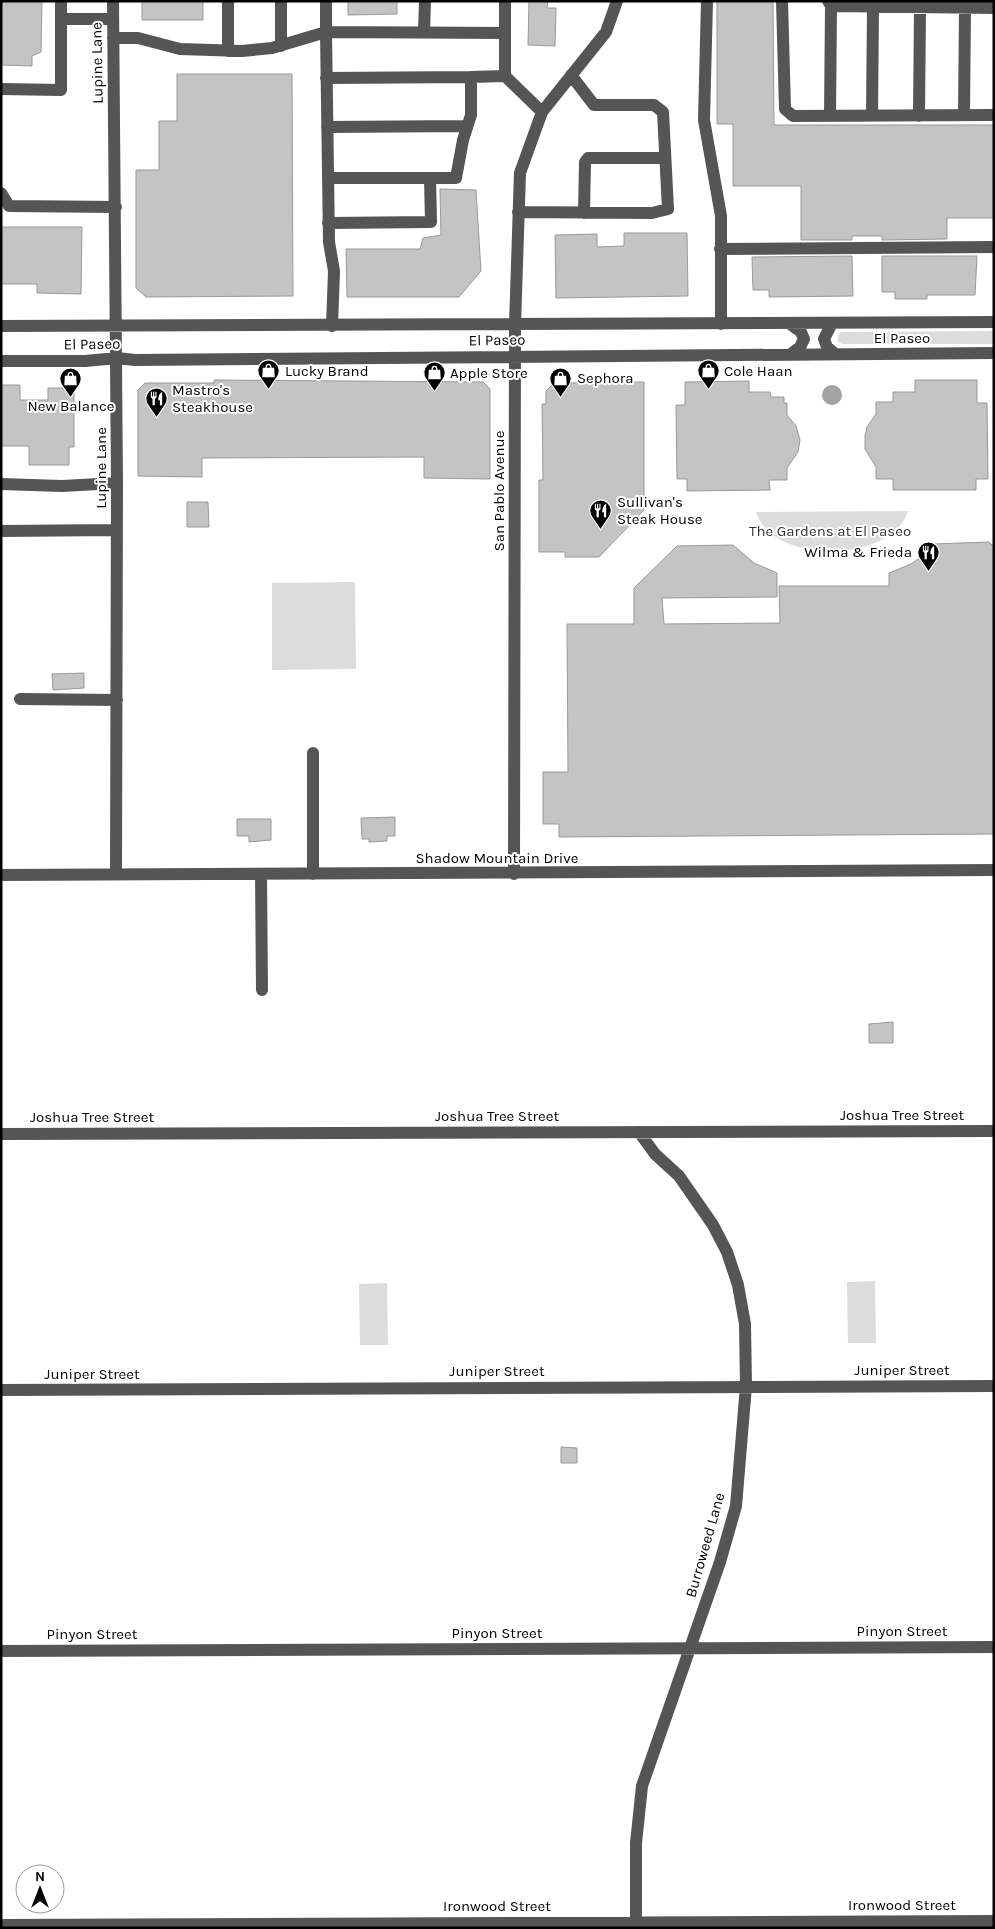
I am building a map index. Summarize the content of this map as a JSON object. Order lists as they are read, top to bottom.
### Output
{
  "streets": {
    "street": [
      "Lupine Lane",
      "El Paseo",
      "San Pablo Avenue",
      "Shadow Mountain Drive",
      "Joshua Tree Street",
      "Juniper Street",
      "Burroweed Lane",
      "Pinyon Street",
      "Ironwood Street"
    ]
  },
  "crossings": [
    ["Lupine Lane", "El Paseo"],
    ["Lupine Lane", "Shadow Mountain Drive"],
    ["El Paseo", "San Pablo Avenue"],
    ["San Pablo Avenue", "Shadow Mountain Drive"],
    ["Joshua Tree Street", "Burroweed Lane"],
    ["Juniper Street", "Burroweed Lane"],
    ["Burroweed Lane", "Pinyon Street"],
    ["Burroweed Lane", "Ironwood Street"]
  ],
  "parks": ["The Gardens at El Paseo"],
  "places": {
    "shop": [
      "Lucky Brand",
      "Cole Haan",
      "Apple Store",
      "New Balance",
      "Sephora"
    ],
    "restaurant": ["Mastro's Steakhouse", "Sullivan's Steak House", "Wilma & Frieda"]
  },
  "north": "top"
}
